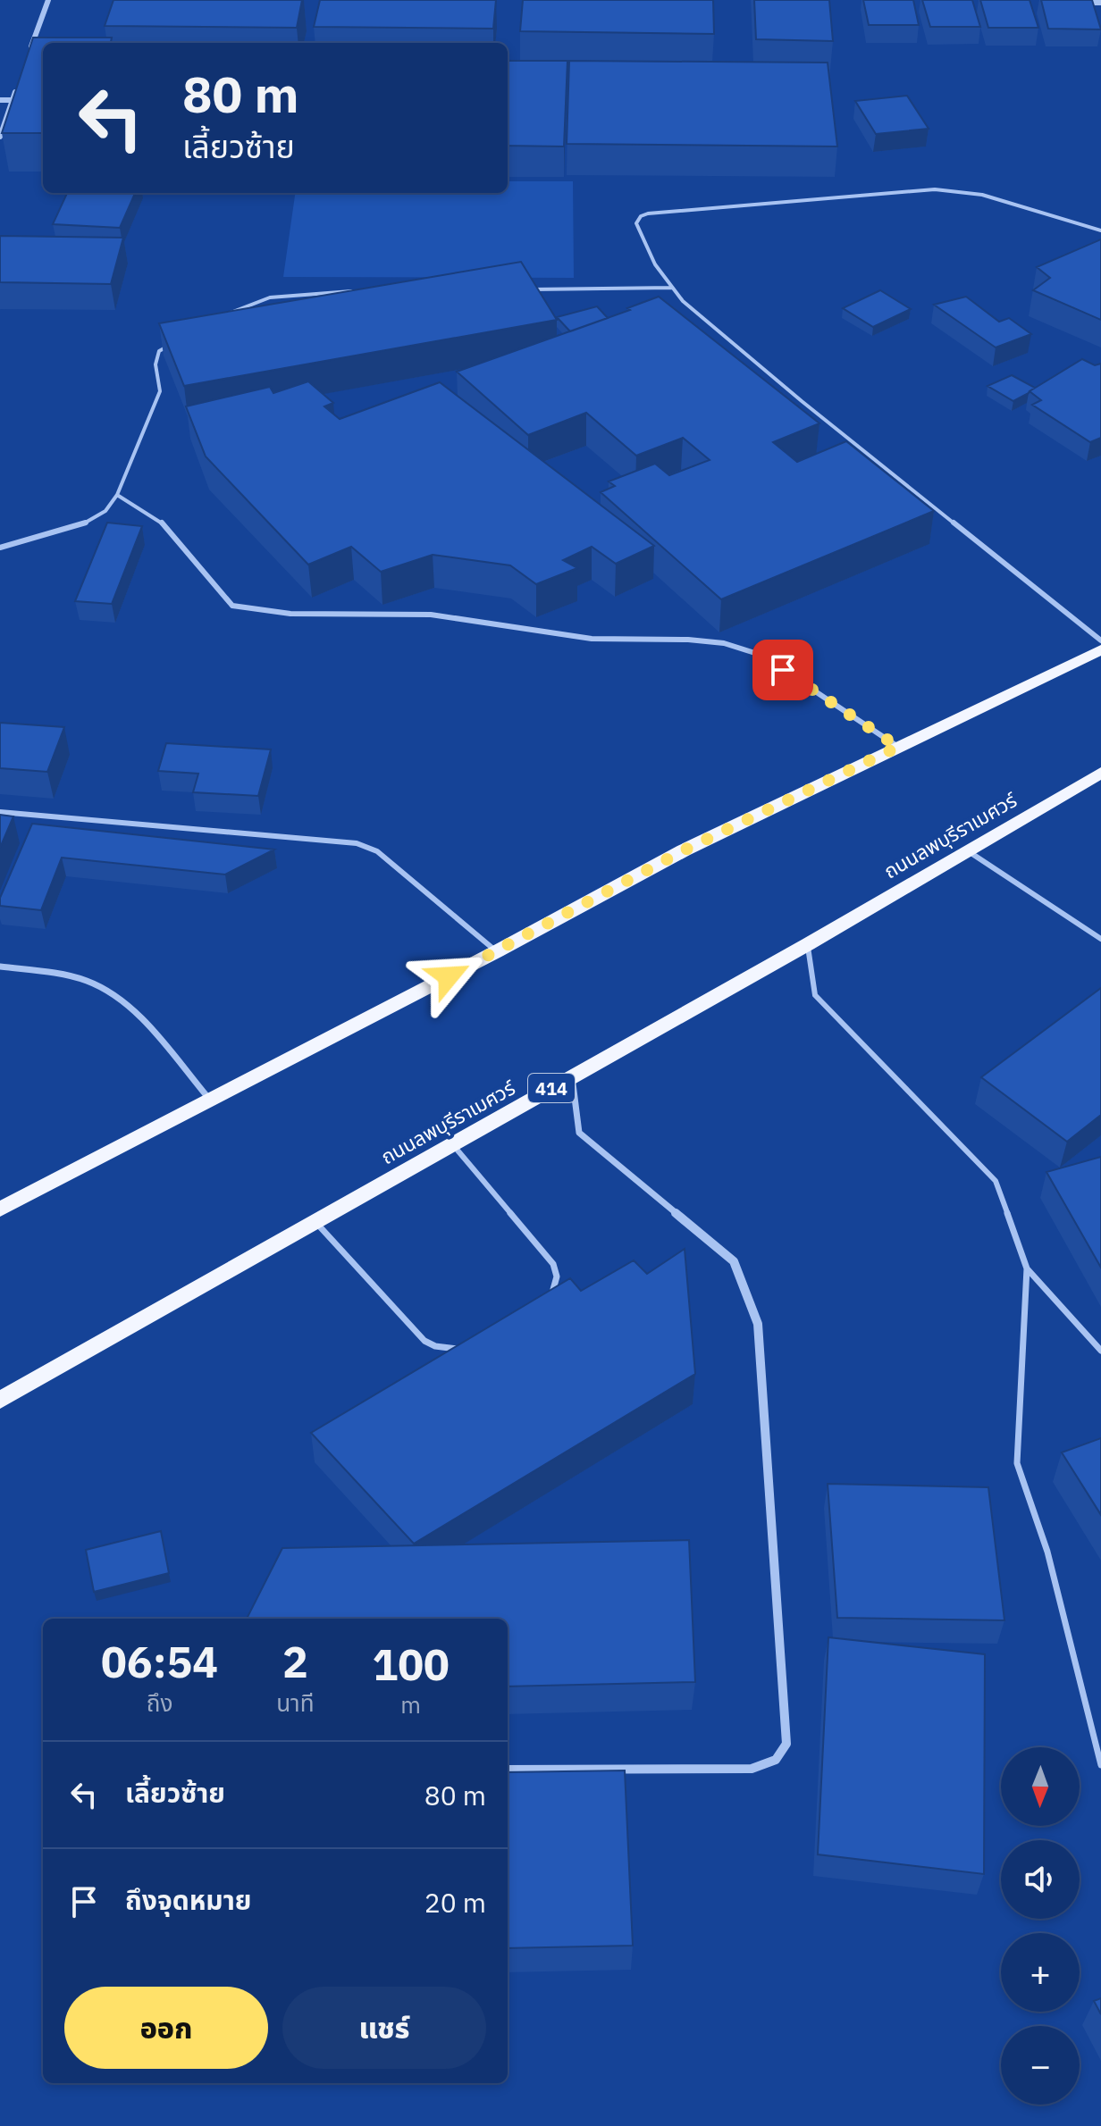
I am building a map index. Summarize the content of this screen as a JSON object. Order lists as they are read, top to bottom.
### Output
{
  "streets": {
    "main road": ["ถนนลพบุรีราเมศวร์", "414"]
  },
  "north": "bottom",
  "page": {
    "turn": ["80 m", "เลี้ยวซ้าย"],
    "eta": [
      "06:54",
      "ถึง",
      "2",
      "นาที",
      "100",
      "m"
    ],
    "list": [
      {
        "name": "เลี้ยวซ้าย",
        "value": "80 m"
      },
      {
        "name": "ถึงจุดหมาย",
        "value": "20 m"
      }
    ],
    "map_buttons": ["+", "−"],
    "buttons": ["ออก", "แชร์"]
  }
}
